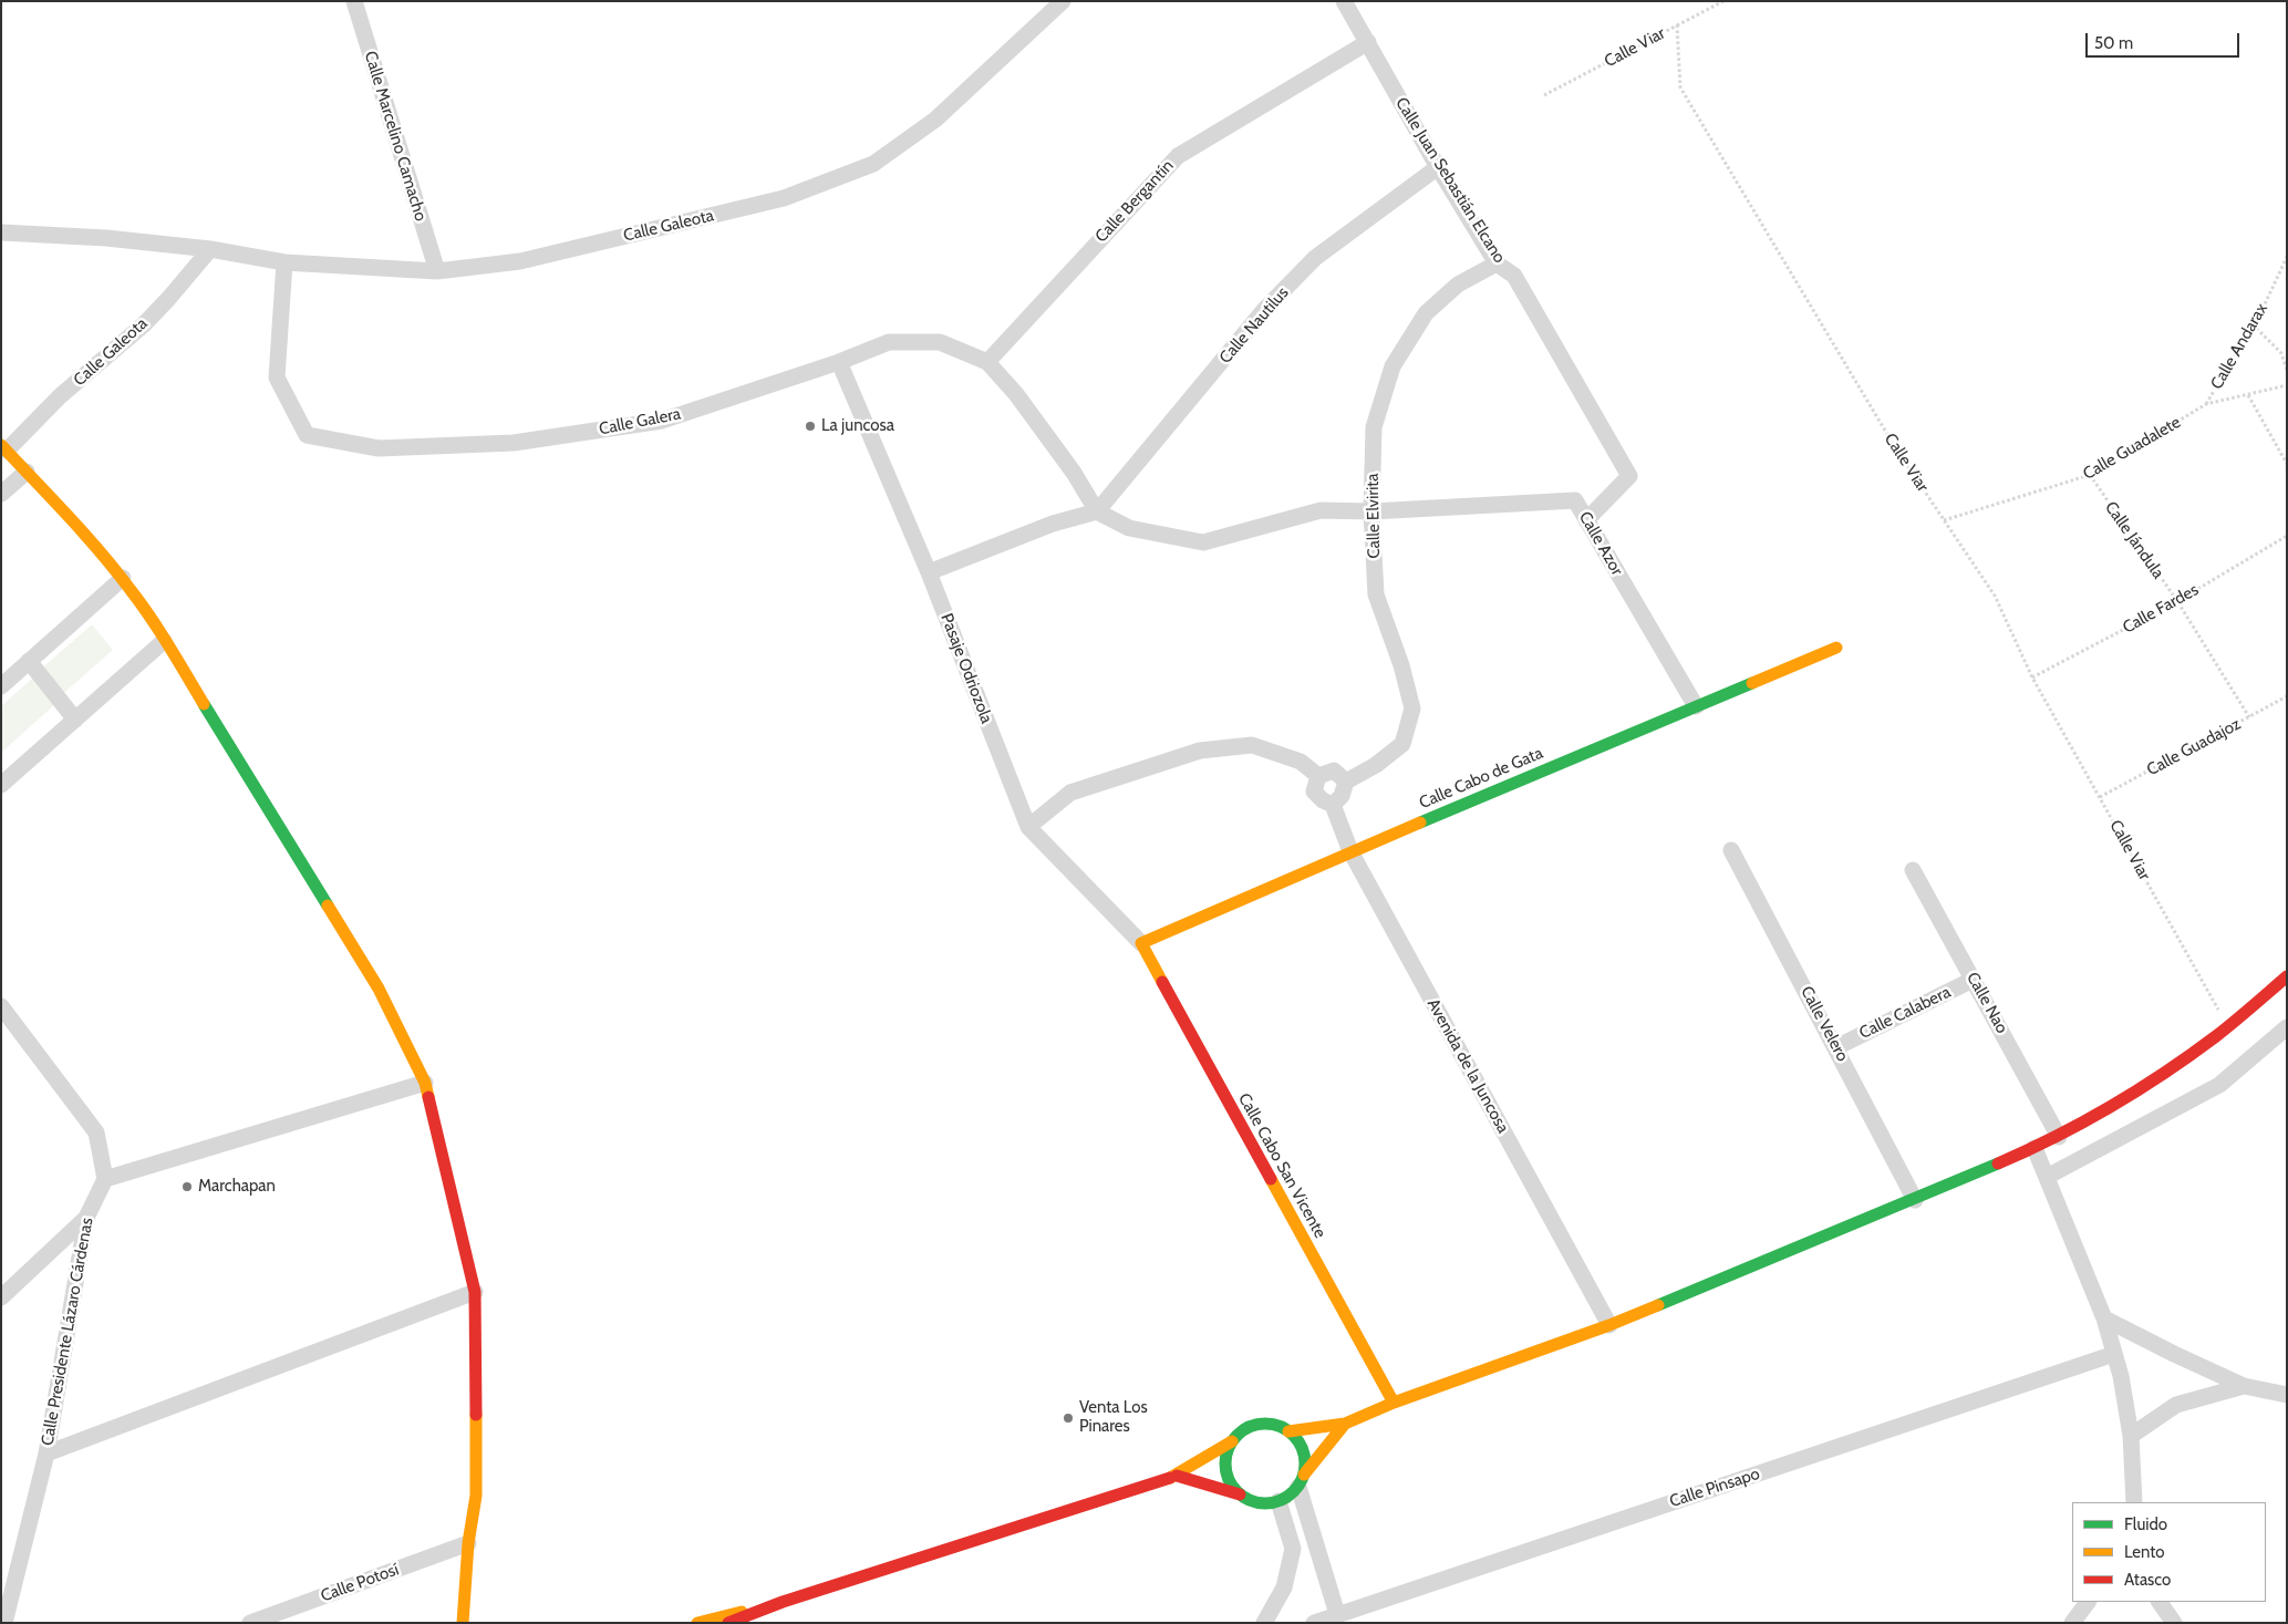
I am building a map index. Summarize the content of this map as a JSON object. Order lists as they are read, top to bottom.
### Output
{
  "streets": {
    "street": [
      "Calle Marcelino Camacho",
      "Calle Juan Sebastián Elcano",
      "Calle Bergantín",
      "Calle Galeota",
      "Calle Nautilus",
      "Calle Galera",
      "Calle Elvirita",
      "Calle Azor",
      "Pasaje Odriozola",
      "Calle Cabo de Gata",
      "Calle Nao",
      "Calle Calabera",
      "Calle Velero",
      "Avenida de la Juncosa",
      "Calle Cabo San Vicente",
      "Calle Presidente Lázaro Cárdenas",
      "Calle Pinsapo",
      "Calle Potosí"
    ],
    "path": [
      "Calle Viar",
      "Calle Andarax",
      "Calle Guadalete",
      "Calle Jándula",
      "Calle Fardes",
      "Calle Guadajoz"
    ]
  },
  "crossings": [
    ["Calle Viar", "Calle Guadalete"],
    ["Calle Viar", "Calle Fardes"],
    ["Calle Viar", "Calle Guadajoz"],
    ["Calle Marcelino Camacho", "Calle Galeota"],
    ["Calle Juan Sebastián Elcano", "Calle Bergantín"],
    ["Calle Juan Sebastián Elcano", "Calle Nautilus"],
    ["Calle Juan Sebastián Elcano", "Calle Elvirita"],
    ["Calle Juan Sebastián Elcano", "Calle Azor"],
    ["Calle Bergantín", "Calle Galera"],
    ["Calle Galeota", "Calle Galera"],
    ["Calle Nautilus", "Calle Galera"],
    ["Calle Andarax", "Calle Guadalete"],
    ["Calle Galera", "Pasaje Odriozola"],
    ["Calle Guadalete", "Calle Jándula"],
    ["Calle Elvirita", "Calle Azor"],
    ["Calle Elvirita", "Avenida de la Juncosa"],
    ["Calle Jándula", "Calle Fardes"],
    ["Calle Jándula", "Calle Guadajoz"],
    ["Calle Azor", "Calle Cabo de Gata"],
    ["Pasaje Odriozola", "Calle Cabo de Gata"],
    ["Pasaje Odriozola", "Calle Cabo San Vicente"],
    ["Calle Cabo de Gata", "Avenida de la Juncosa"],
    ["Calle Cabo de Gata", "Calle Cabo San Vicente"],
    ["Calle Nao", "Calle Calabera"],
    ["Calle Calabera", "Calle Velero"]
  ],
  "places": ["La juncosa", "Marchapan", "Venta Los Pinares"],
  "legend": ["Fluido", "Lento", "Atasco"],
  "scale_bar": "50 m"
}
